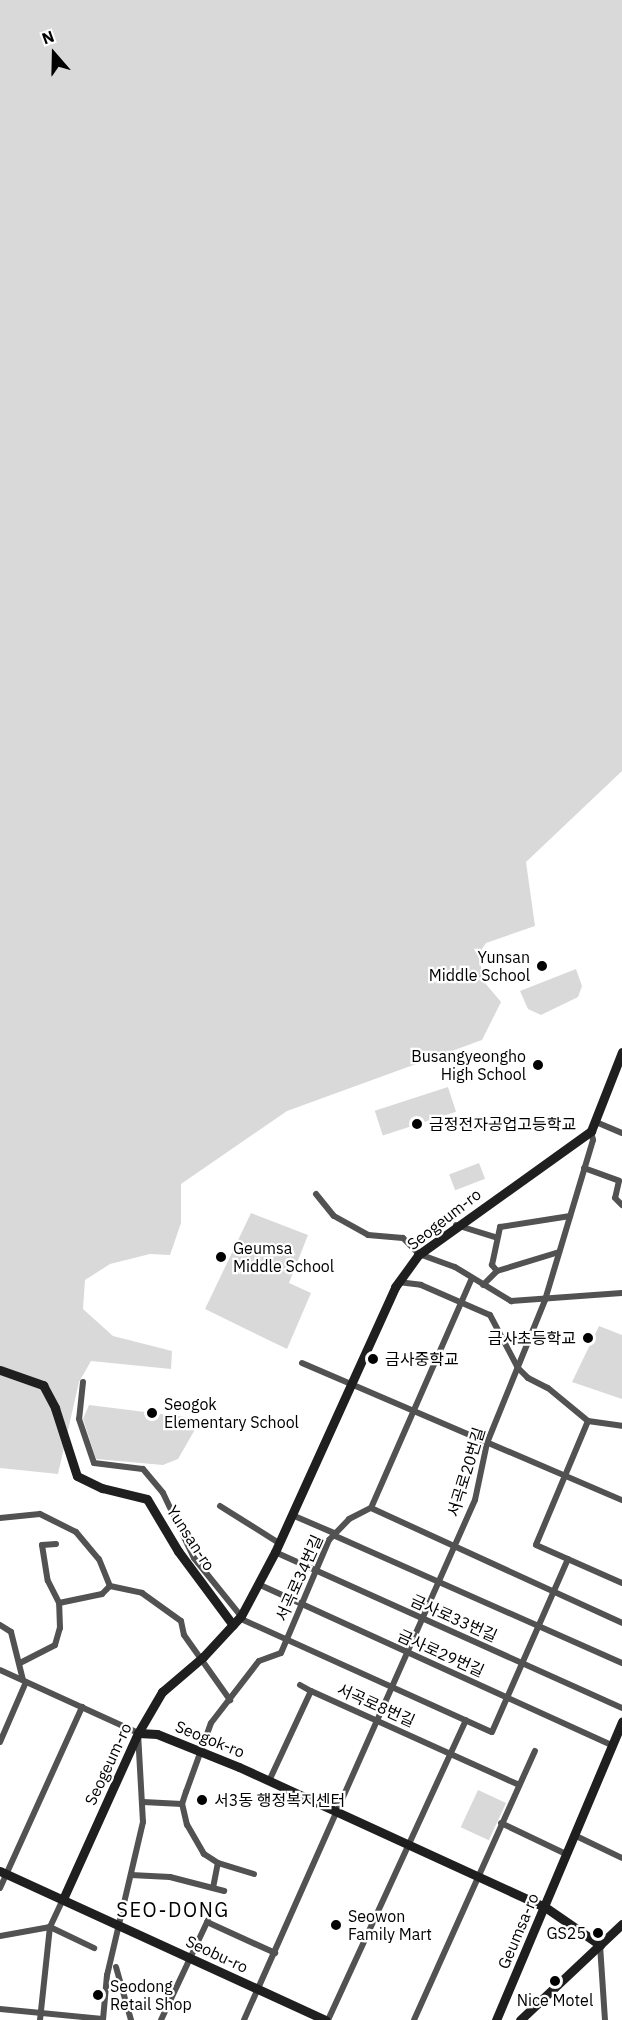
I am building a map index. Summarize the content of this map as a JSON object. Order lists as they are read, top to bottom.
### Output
{
  "streets": {
    "street": [
      "Seogeum-ro",
      "서곡로20번길",
      "Yunsan-ro",
      "서곡로34번길",
      "금사로33번길",
      "금사로29번길",
      "서곡로8번길",
      "Seogok-ro",
      "Geumsa-ro",
      "Seobu-ro"
    ]
  },
  "crossings": [
    ["Seogeum-ro", "서곡로20번길"],
    ["Seogeum-ro", "Yunsan-ro"],
    ["Seogeum-ro", "금사로33번길"],
    ["Seogeum-ro", "금사로29번길"],
    ["Seogeum-ro", "Seogok-ro"],
    ["Seogeum-ro", "Seobu-ro"],
    ["서곡로20번길", "금사로33번길"],
    ["서곡로20번길", "금사로29번길"],
    ["서곡로20번길", "서곡로8번길"],
    ["서곡로20번길", "Seogok-ro"],
    ["서곡로20번길", "Seobu-ro"],
    ["서곡로34번길", "금사로33번길"],
    ["서곡로34번길", "금사로29번길"],
    ["서곡로34번길", "Seogok-ro"],
    ["금사로29번길", "Geumsa-ro"],
    ["서곡로8번길", "Seogok-ro"],
    ["Seogok-ro", "Geumsa-ro"]
  ],
  "districts": ["SEO-DONG"],
  "places": [
    "Yunsan Middle School",
    "Busangyeongho High School",
    "금정전자공업고등학교",
    "Geumsa Middle School",
    "금사초등학교",
    "금사중학교",
    "Seogok Elementary School",
    "서3동 행정복지센터",
    "Seowon Family Mart",
    "GS25",
    "Nice Motel",
    "Seodong Retail Shop"
  ],
  "north": "top"
}
